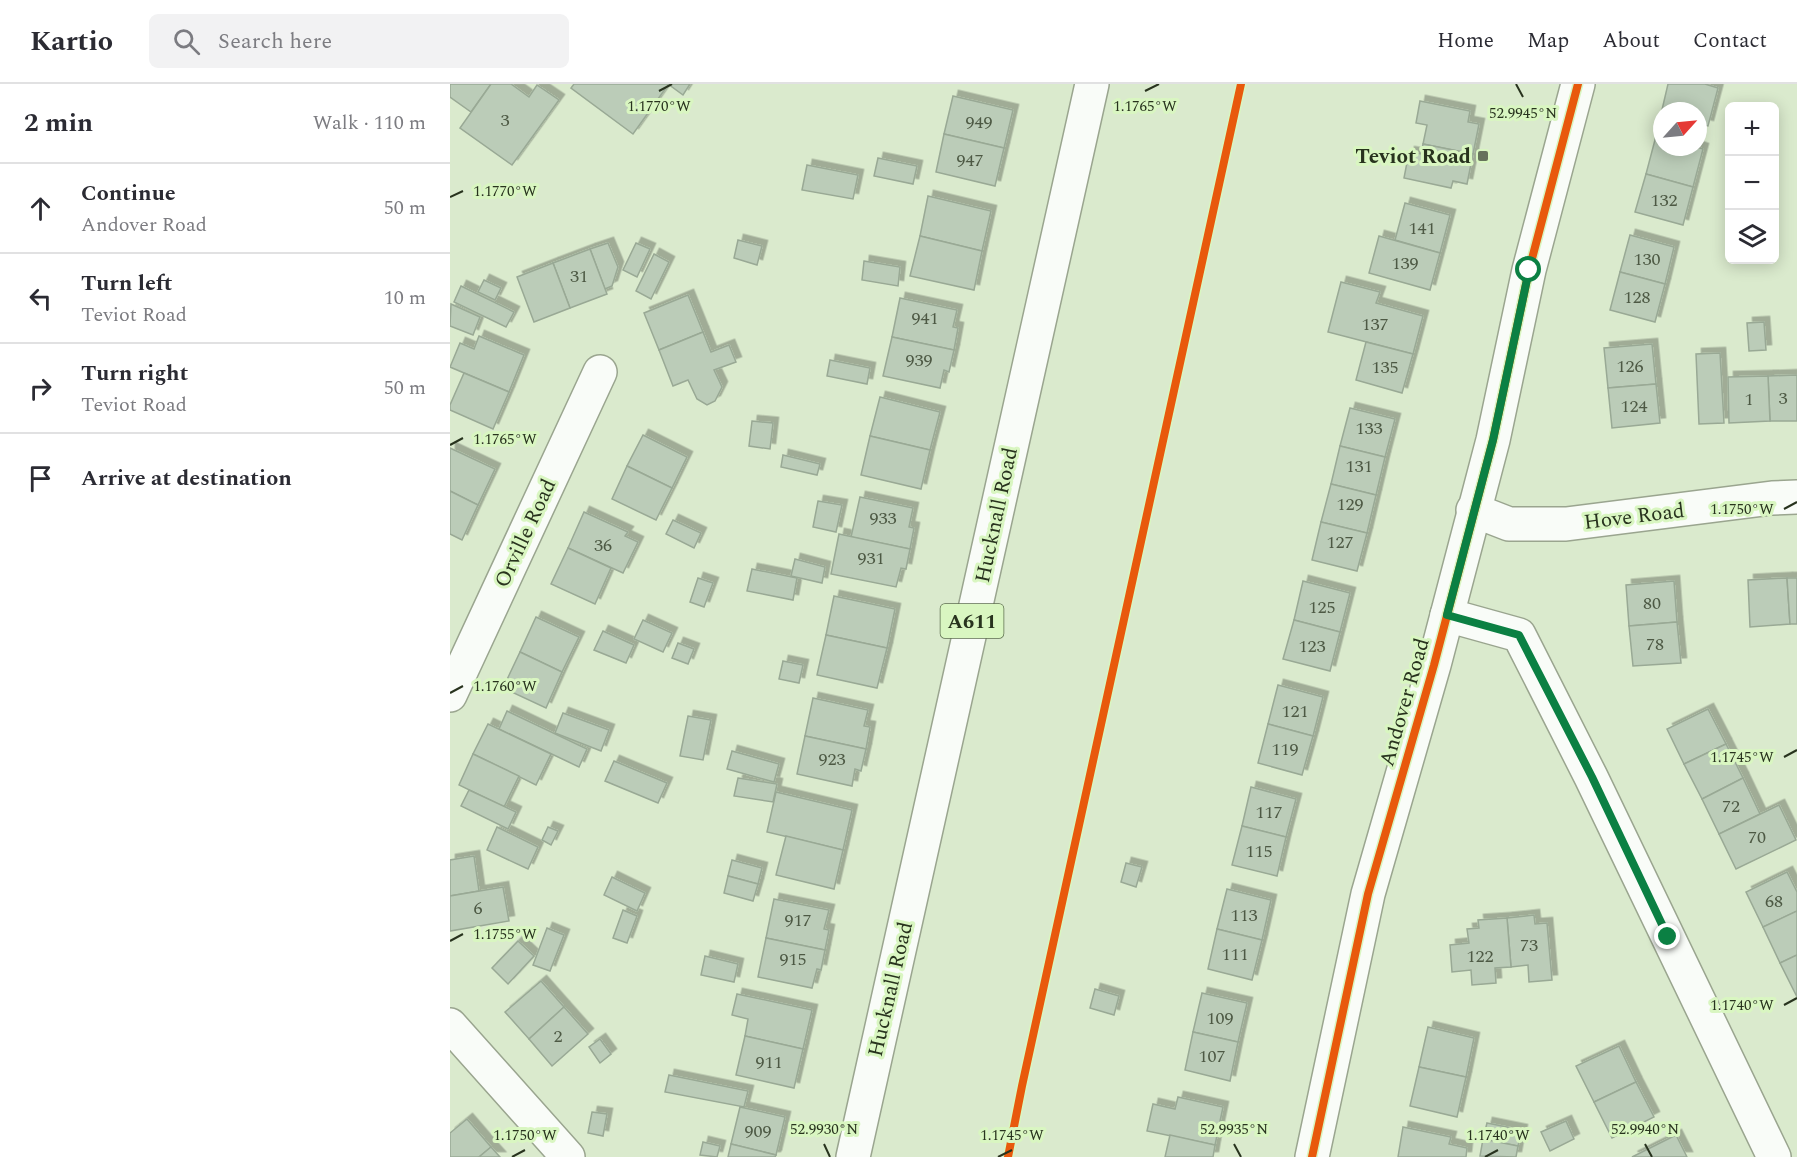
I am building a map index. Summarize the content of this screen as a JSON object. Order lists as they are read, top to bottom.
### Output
{
  "streets": {
    "street": [
      "Hucknall Road",
      "Hove Road",
      "Orville Road",
      "A611",
      "Andover Road"
    ]
  },
  "crossings": [
    ["Hove Road", "Andover Road"]
  ],
  "places": {
    "transit": ["Teviot Road"]
  },
  "house_numbers": [
    "3",
    "949",
    "947",
    "132",
    "141",
    "130",
    "139",
    "31",
    "128",
    "941",
    "137",
    "939",
    "126",
    "135",
    "3",
    "1",
    "124",
    "133",
    "131",
    "129",
    "933",
    "127",
    "36",
    "931",
    "80",
    "125",
    "78",
    "123",
    "121",
    "119",
    "923",
    "72",
    "117",
    "70",
    "115",
    "68",
    "6",
    "113",
    "917",
    "73",
    "111",
    "122",
    "915",
    "109",
    "2",
    "107",
    "911",
    "909"
  ],
  "north": "top right",
  "page": {
    "header": "Kartio",
    "search": "Search here",
    "nav": [
      "Home",
      "Map",
      "About",
      "Contact"
    ],
    "heading": ["2 min", "Walk · 110 m"],
    "map_buttons": ["+", "−"],
    "list": [
      ["Continue", "Andover Road", "50 m"],
      ["Turn left", "Teviot Road", "10 m"],
      ["Turn right", "Teviot Road", "50 m"],
      "Arrive at destination"
    ]
  },
  "coordinates": [
    "1.1770°W",
    "1.1765°W",
    "52.9945°N",
    "1.1750°W",
    "1.1760°W",
    "1.1745°W",
    "1.1755°W",
    "1.1740°W",
    "52.9930°N",
    "52.9935°N",
    "52.9940°N"
  ]
}
